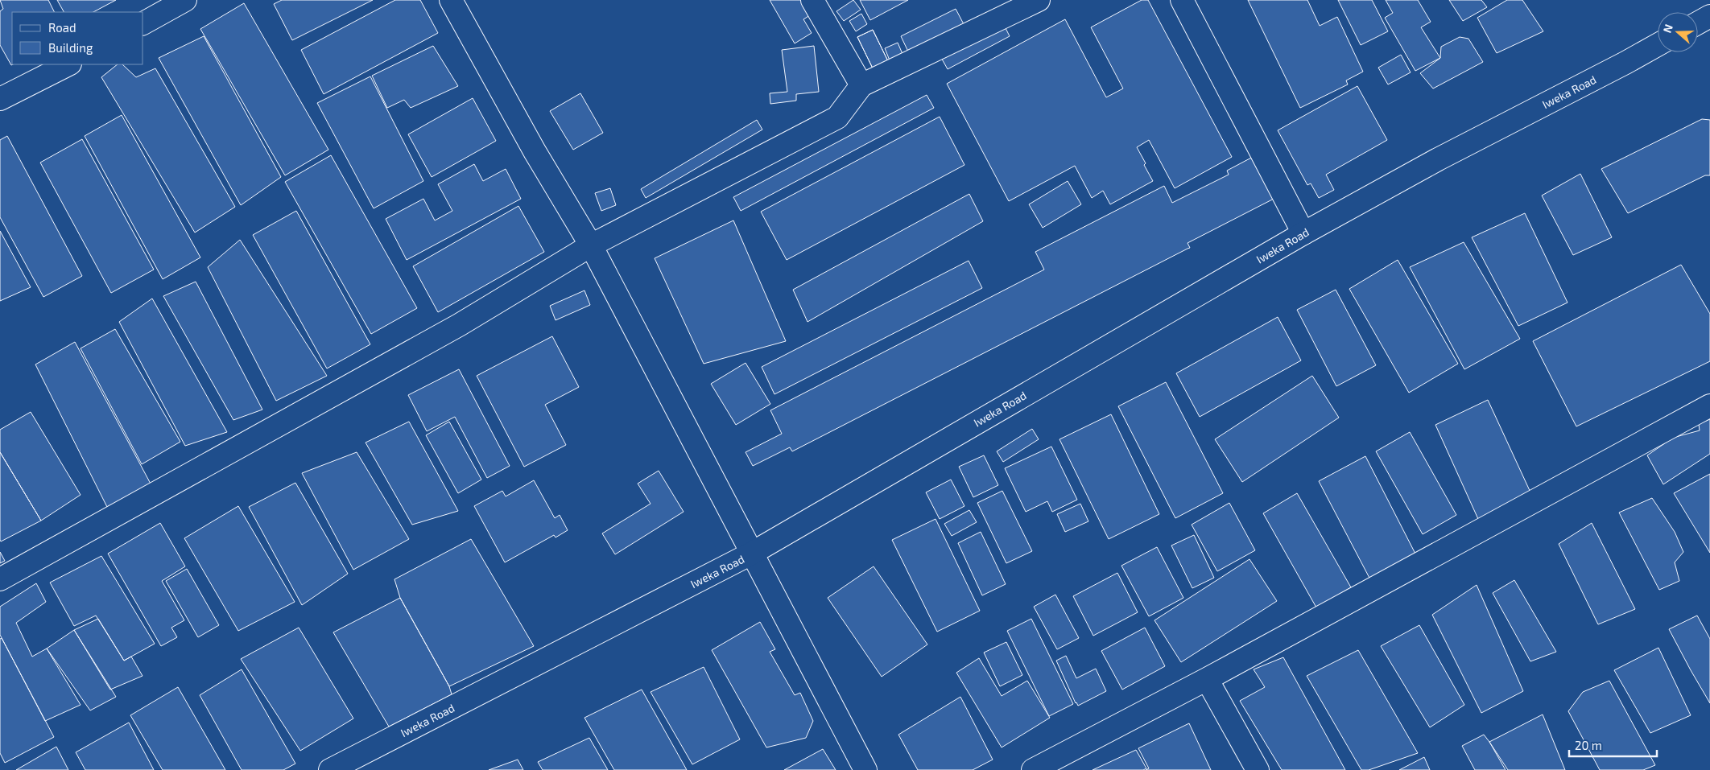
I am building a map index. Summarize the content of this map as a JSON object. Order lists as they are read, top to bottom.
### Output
{
  "streets": {
    "street": ["Iweka Road"]
  },
  "legend": ["Road", "Building"],
  "scale_bar": "20 m",
  "north": "left"
}
